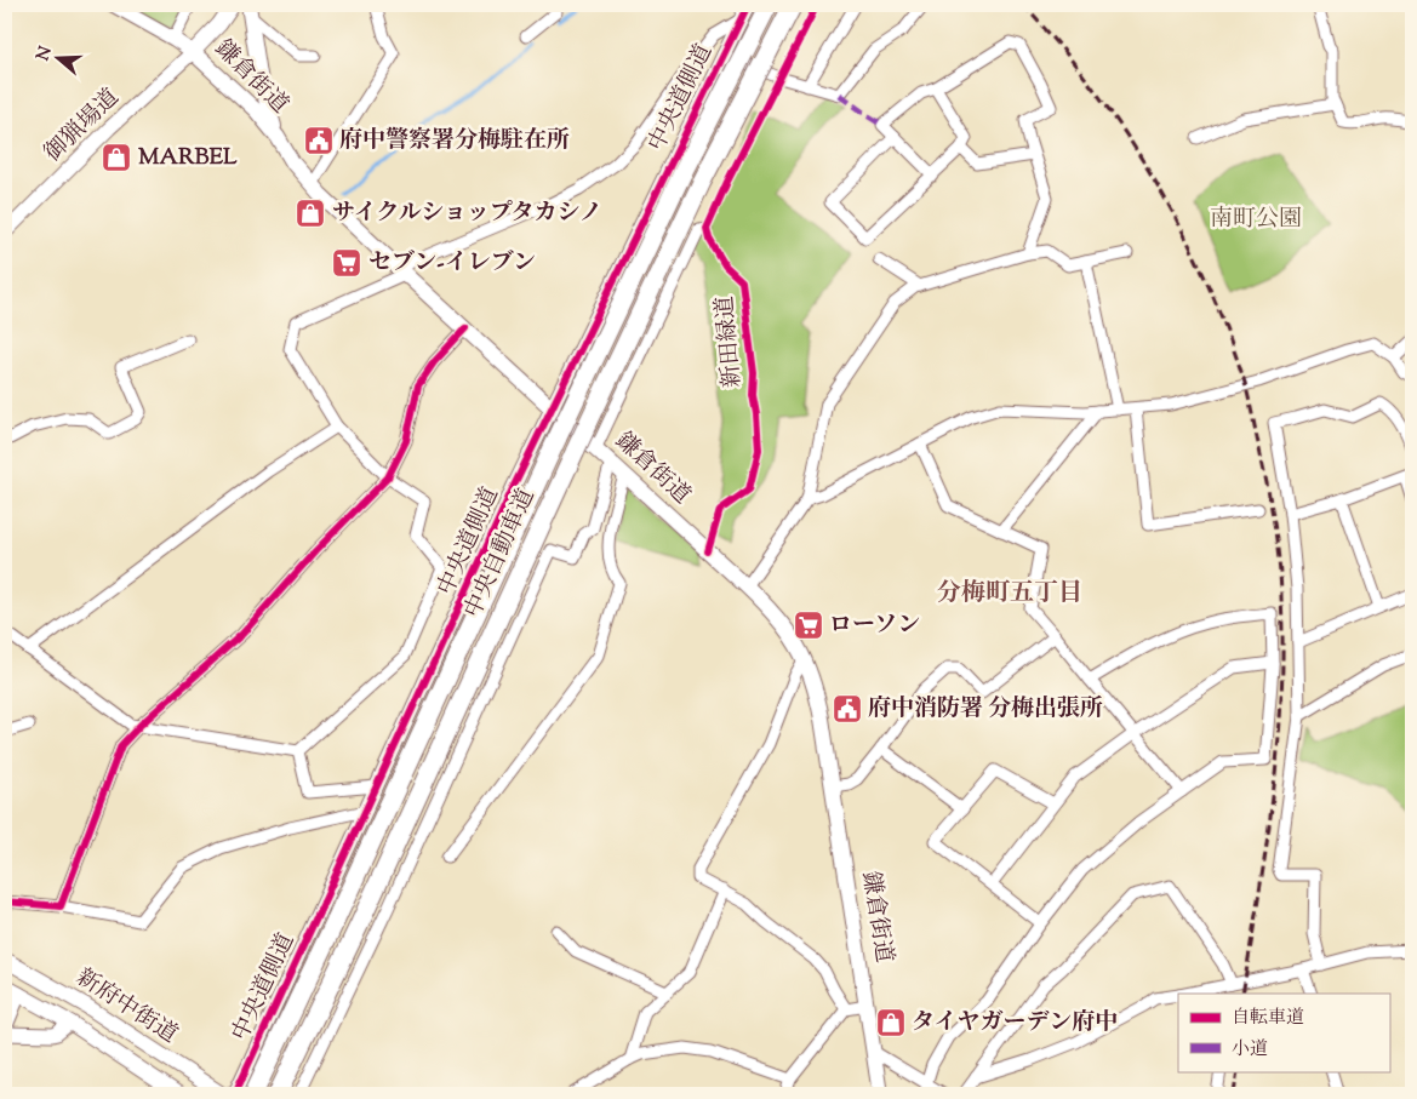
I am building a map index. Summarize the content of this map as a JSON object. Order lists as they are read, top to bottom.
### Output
{
  "streets": {
    "highway": ["中央自動車道"],
    "main road": ["鎌倉街道", "新府中街道"],
    "street": ["中央道側道", "御猟場道"],
    "cycle path": ["新田緑道"]
  },
  "crossings": [
    ["鎌倉街道", "中央道側道"],
    ["鎌倉街道", "御猟場道"]
  ],
  "districts": ["分梅町五丁目"],
  "parks": ["南町公園"],
  "places": {
    "public building": ["府中警察署分梅駐在所", "府中消防署 分梅出張所"],
    "shop": ["MARBEL", "サイクルショップタカシノ", "タイヤガーデン府中"],
    "supermarket": ["セブン-イレブン", "ローソン"]
  },
  "legend": ["自転車道", "小道"],
  "north": "left"
}
